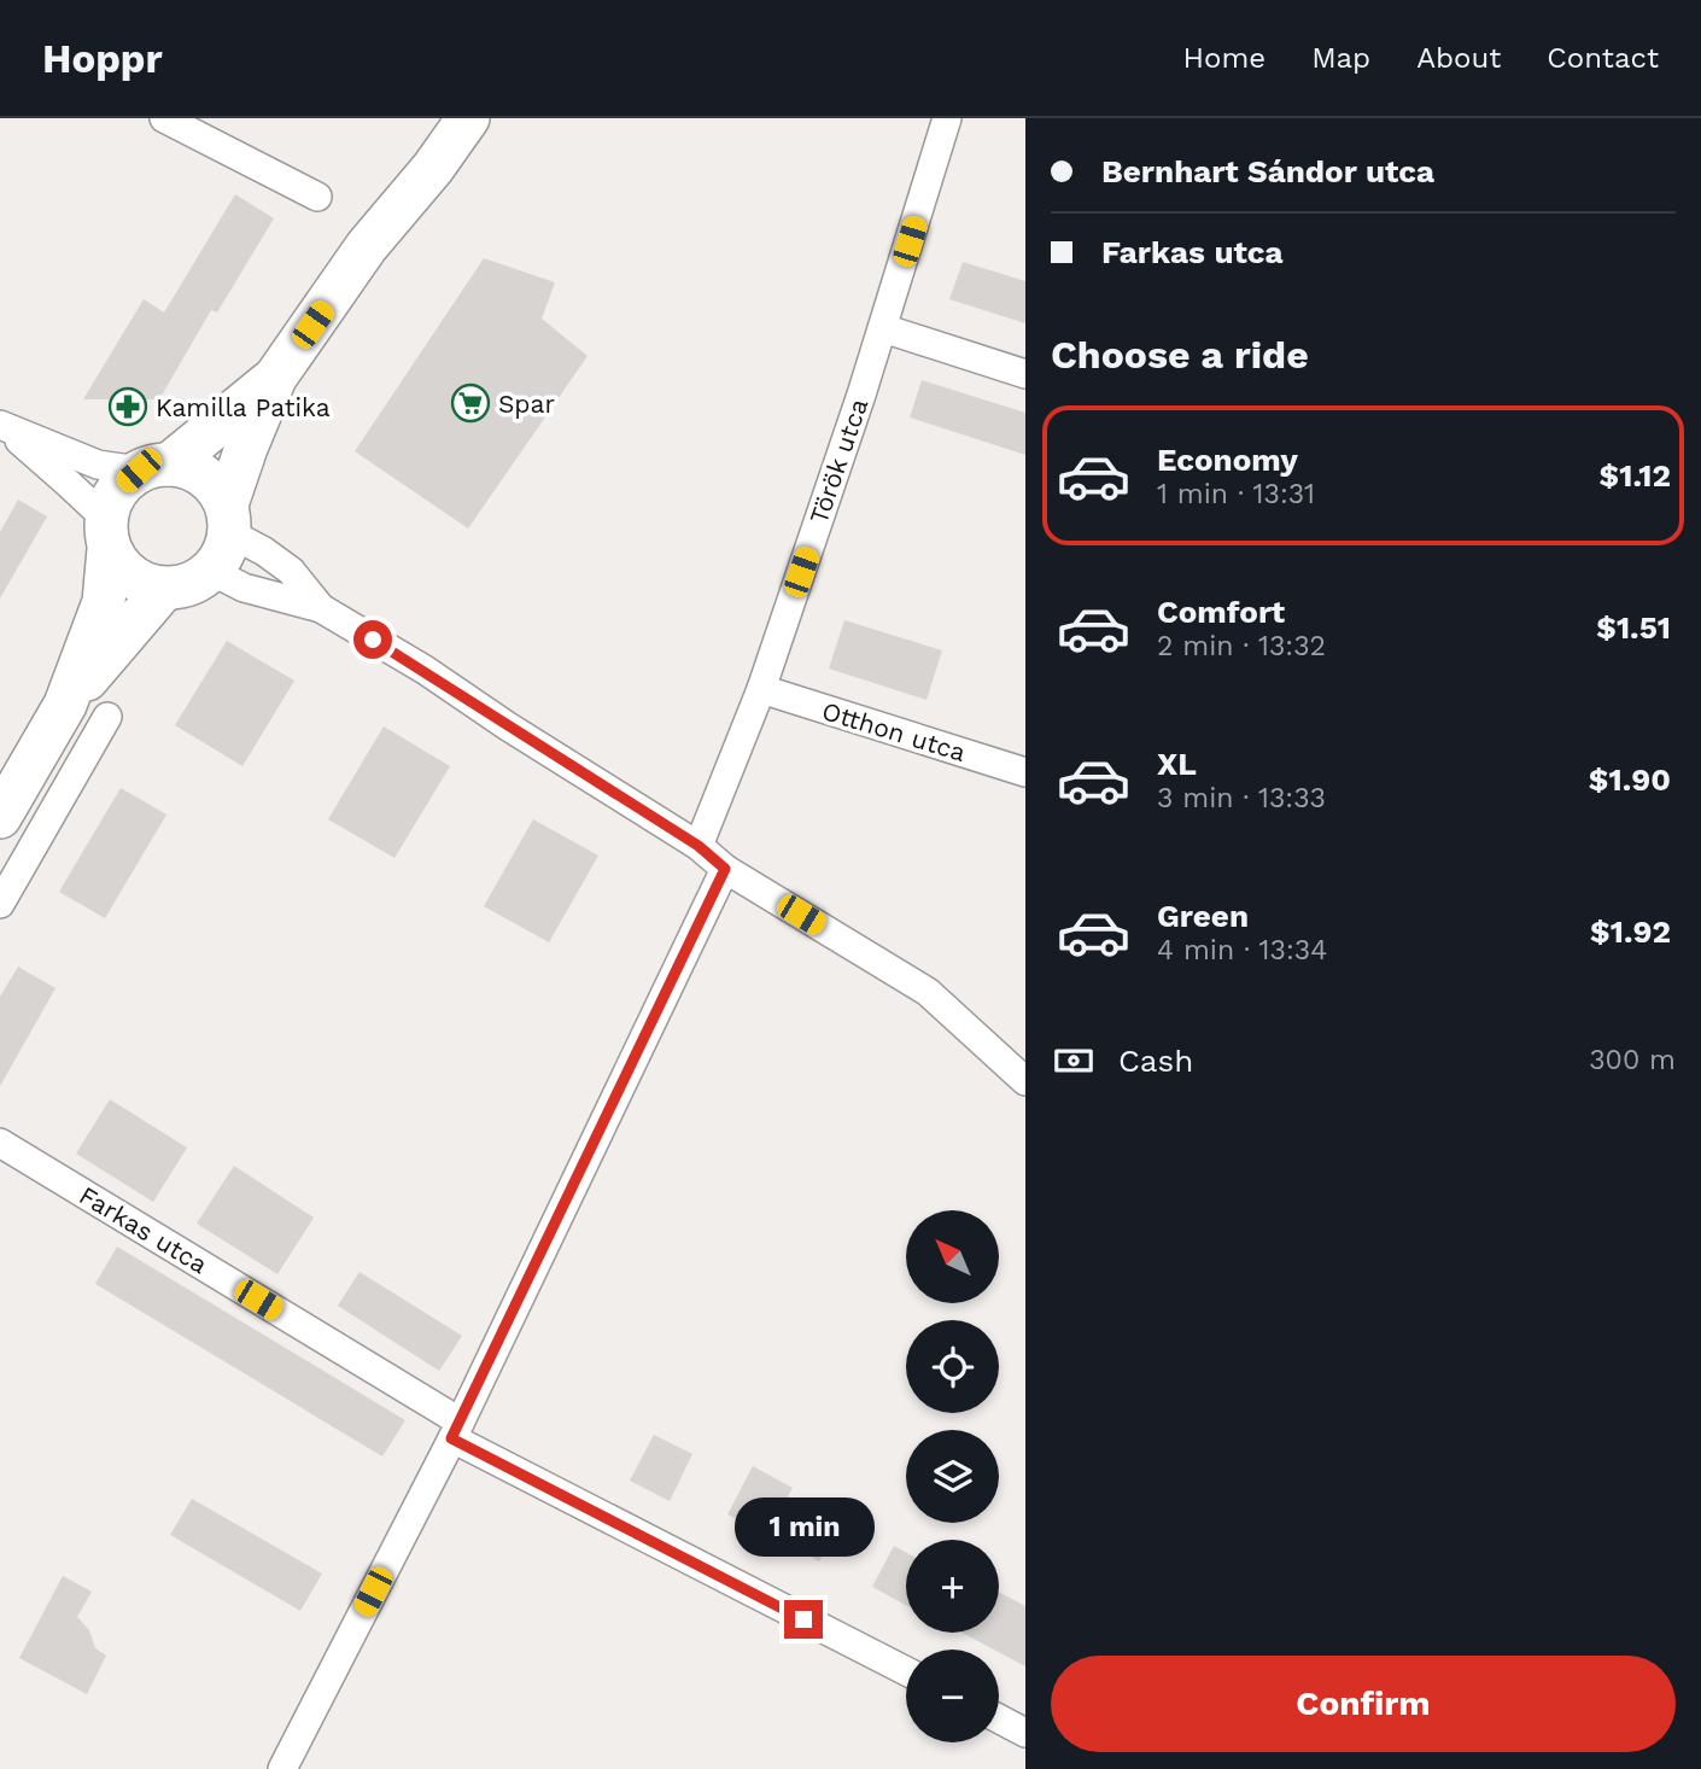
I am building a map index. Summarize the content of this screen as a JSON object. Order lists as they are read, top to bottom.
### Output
{
  "streets": {
    "street": ["Török utca", "Otthon utca", "Farkas utca"]
  },
  "crossings": [
    ["Török utca", "Otthon utca"]
  ],
  "places": {
    "supermarket": ["Spar"],
    "pharmacy": ["Kamilla Patika"]
  },
  "north": "top left",
  "page": {
    "header": "Hoppr",
    "nav": [
      "Home",
      "Map",
      "About",
      "Contact"
    ],
    "banner": ["Bernhart Sándor utca", "Farkas utca"],
    "heading": "Choose a ride",
    "list": [
      {
        "name": "Economy",
        "note": "1 min · 13:31",
        "value": "$1.12"
      },
      {
        "name": "Comfort",
        "note": "2 min · 13:32",
        "value": "$1.51"
      },
      {
        "name": "XL",
        "note": "3 min · 13:33",
        "value": "$1.90"
      },
      {
        "name": "Green",
        "note": "4 min · 13:34",
        "value": "$1.92"
      }
    ],
    "pay": ["Cash", "300 m"],
    "map_buttons": ["+", "−"],
    "bubble": "1 min",
    "buttons": "Confirm"
  }
}
